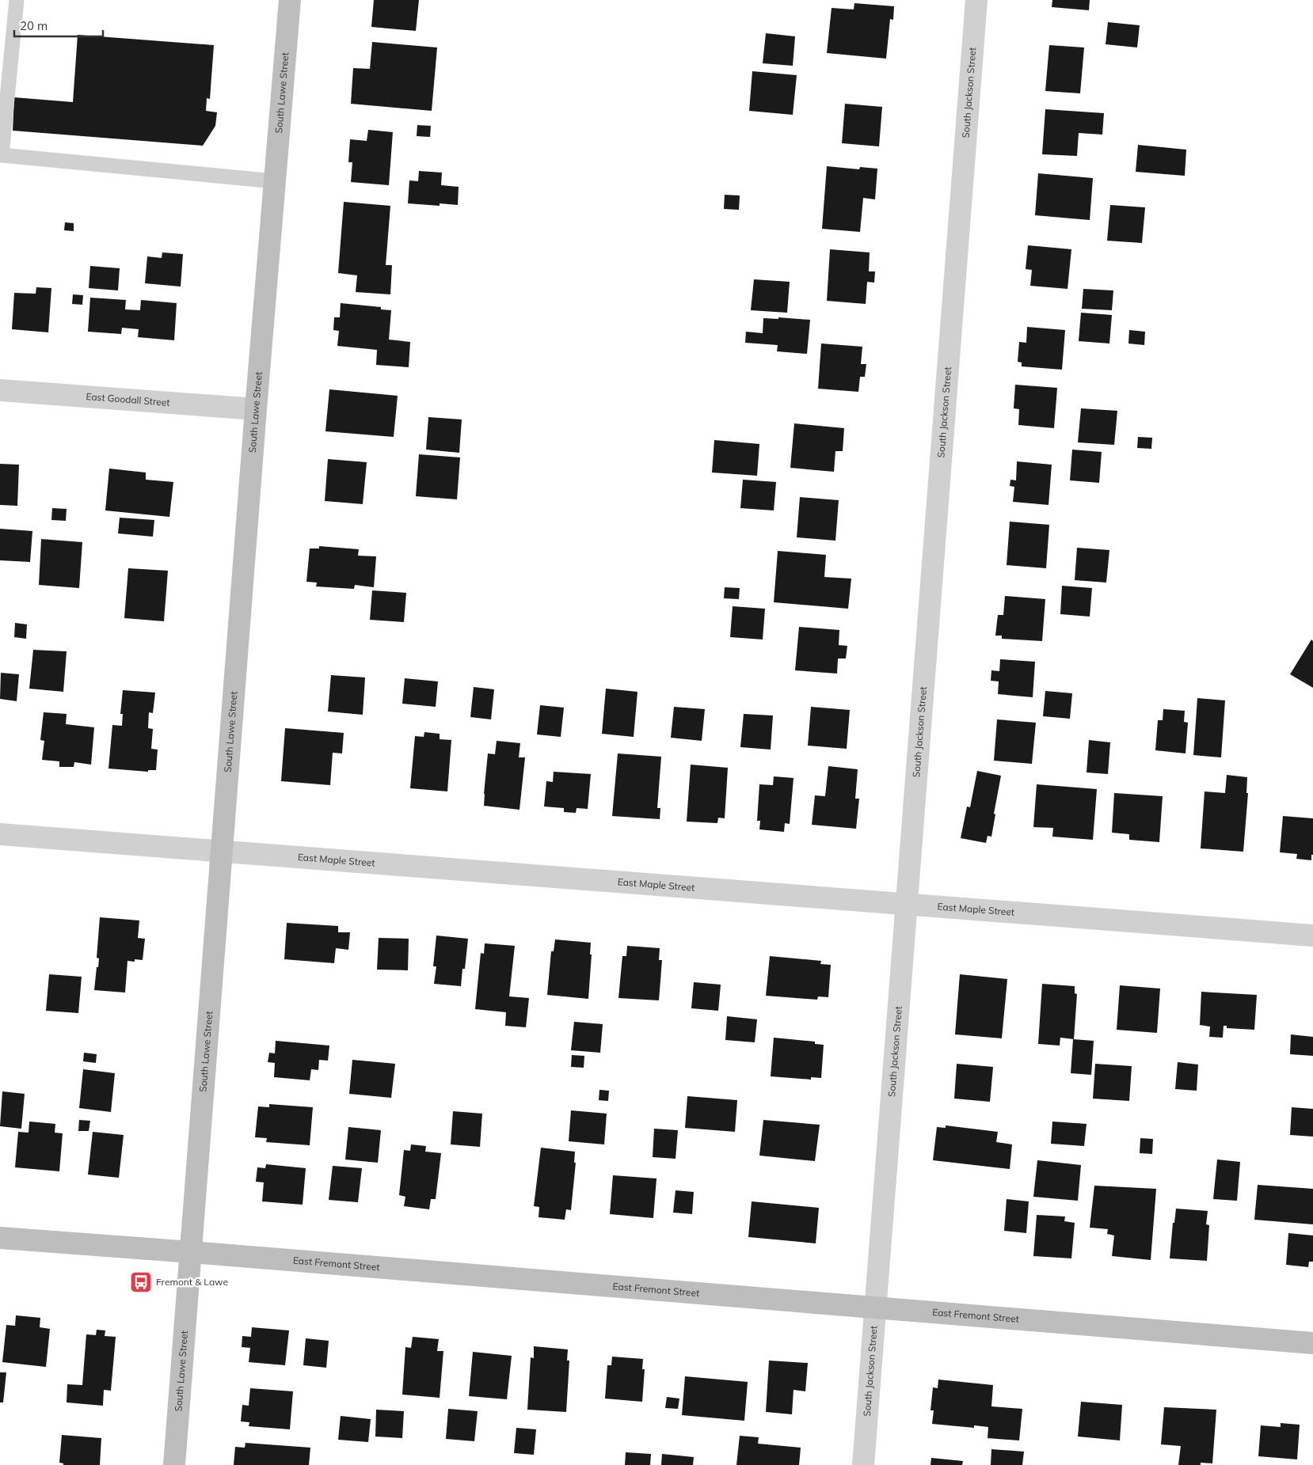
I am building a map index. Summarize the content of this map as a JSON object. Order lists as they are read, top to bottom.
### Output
{
  "streets": {
    "main road": ["South Lawe Street", "East Fremont Street"],
    "street": ["South Jackson Street", "East Goodall Street", "East Maple Street"]
  },
  "crossings": [
    ["South Lawe Street", "East Goodall Street"],
    ["South Lawe Street", "East Maple Street"],
    ["South Lawe Street", "East Fremont Street"],
    ["South Jackson Street", "East Maple Street"],
    ["South Jackson Street", "East Fremont Street"]
  ],
  "places": {
    "bus stop": ["Fremont & Lawe"]
  },
  "scale_bar": "20 m"
}
